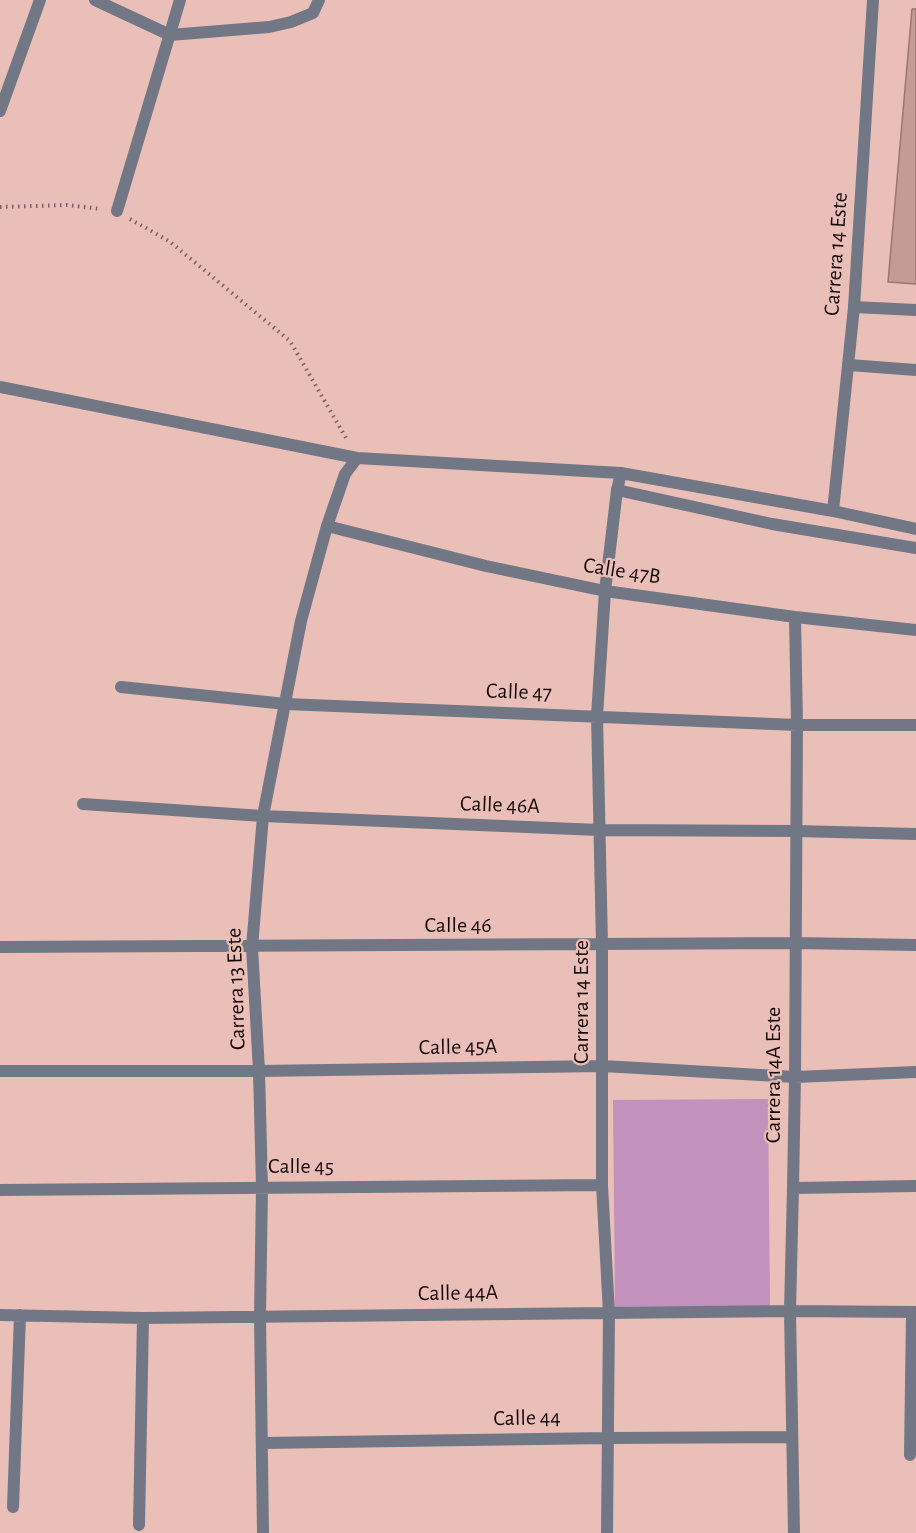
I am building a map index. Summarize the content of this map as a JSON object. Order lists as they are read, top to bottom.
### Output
{
  "streets": {
    "street": [
      "Carrera 14 Este",
      "Calle 47B",
      "Calle 47",
      "Calle 46A",
      "Calle 46",
      "Carrera 13 Este",
      "Calle 45A",
      "Carrera 14A Este",
      "Calle 45",
      "Calle 44A",
      "Calle 44"
    ]
  },
  "crossings": [
    ["Carrera 14 Este", "Calle 47B"],
    ["Carrera 14 Este", "Calle 47"],
    ["Carrera 14 Este", "Calle 46A"],
    ["Carrera 14 Este", "Calle 46"],
    ["Carrera 14 Este", "Calle 45A"],
    ["Carrera 14 Este", "Calle 45"],
    ["Carrera 14 Este", "Calle 44A"],
    ["Carrera 14 Este", "Calle 44"],
    ["Calle 47B", "Carrera 13 Este"],
    ["Calle 47B", "Carrera 14A Este"],
    ["Calle 47", "Carrera 13 Este"],
    ["Calle 47", "Carrera 14A Este"],
    ["Calle 46A", "Carrera 13 Este"],
    ["Calle 46A", "Carrera 14A Este"],
    ["Calle 46", "Carrera 13 Este"],
    ["Calle 46", "Carrera 14A Este"],
    ["Carrera 13 Este", "Calle 45A"],
    ["Carrera 13 Este", "Calle 45"],
    ["Carrera 13 Este", "Calle 44A"],
    ["Carrera 13 Este", "Calle 44"],
    ["Calle 45A", "Carrera 14A Este"],
    ["Carrera 14A Este", "Calle 44A"],
    ["Carrera 14A Este", "Calle 44"]
  ]
}
